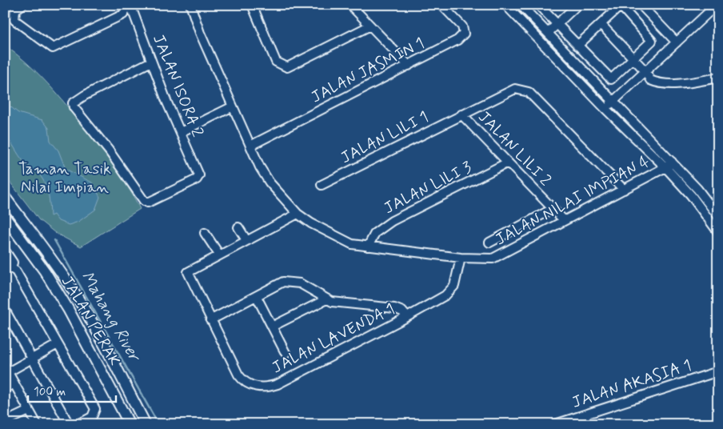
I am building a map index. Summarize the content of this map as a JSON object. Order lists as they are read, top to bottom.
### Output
{
  "streets": {
    "main road": ["JALAN PERAK"],
    "street": [
      "JALAN JASMIN 1",
      "JALAN ISORA 2",
      "JALAN LILI 1",
      "JALAN LILI 2",
      "JALAN LILI 3",
      "JALAN NILAI IMPIAN 4",
      "JALAN LAVENDA 1",
      "JALAN AKASIA 1"
    ]
  },
  "crossings": [
    ["JALAN JASMIN 1", "JALAN NILAI IMPIAN 4"],
    ["JALAN LILI 1", "JALAN LILI 2"],
    ["JALAN LILI 1", "JALAN NILAI IMPIAN 4"],
    ["JALAN LILI 2", "JALAN LILI 3"],
    ["JALAN LILI 2", "JALAN NILAI IMPIAN 4"],
    ["JALAN LILI 3", "JALAN NILAI IMPIAN 4"],
    ["JALAN NILAI IMPIAN 4", "JALAN LAVENDA 1"]
  ],
  "water": ["Mahang River"],
  "parks": ["Taman Tasik Nilai Impian"],
  "scale_bar": "100 m"
}
